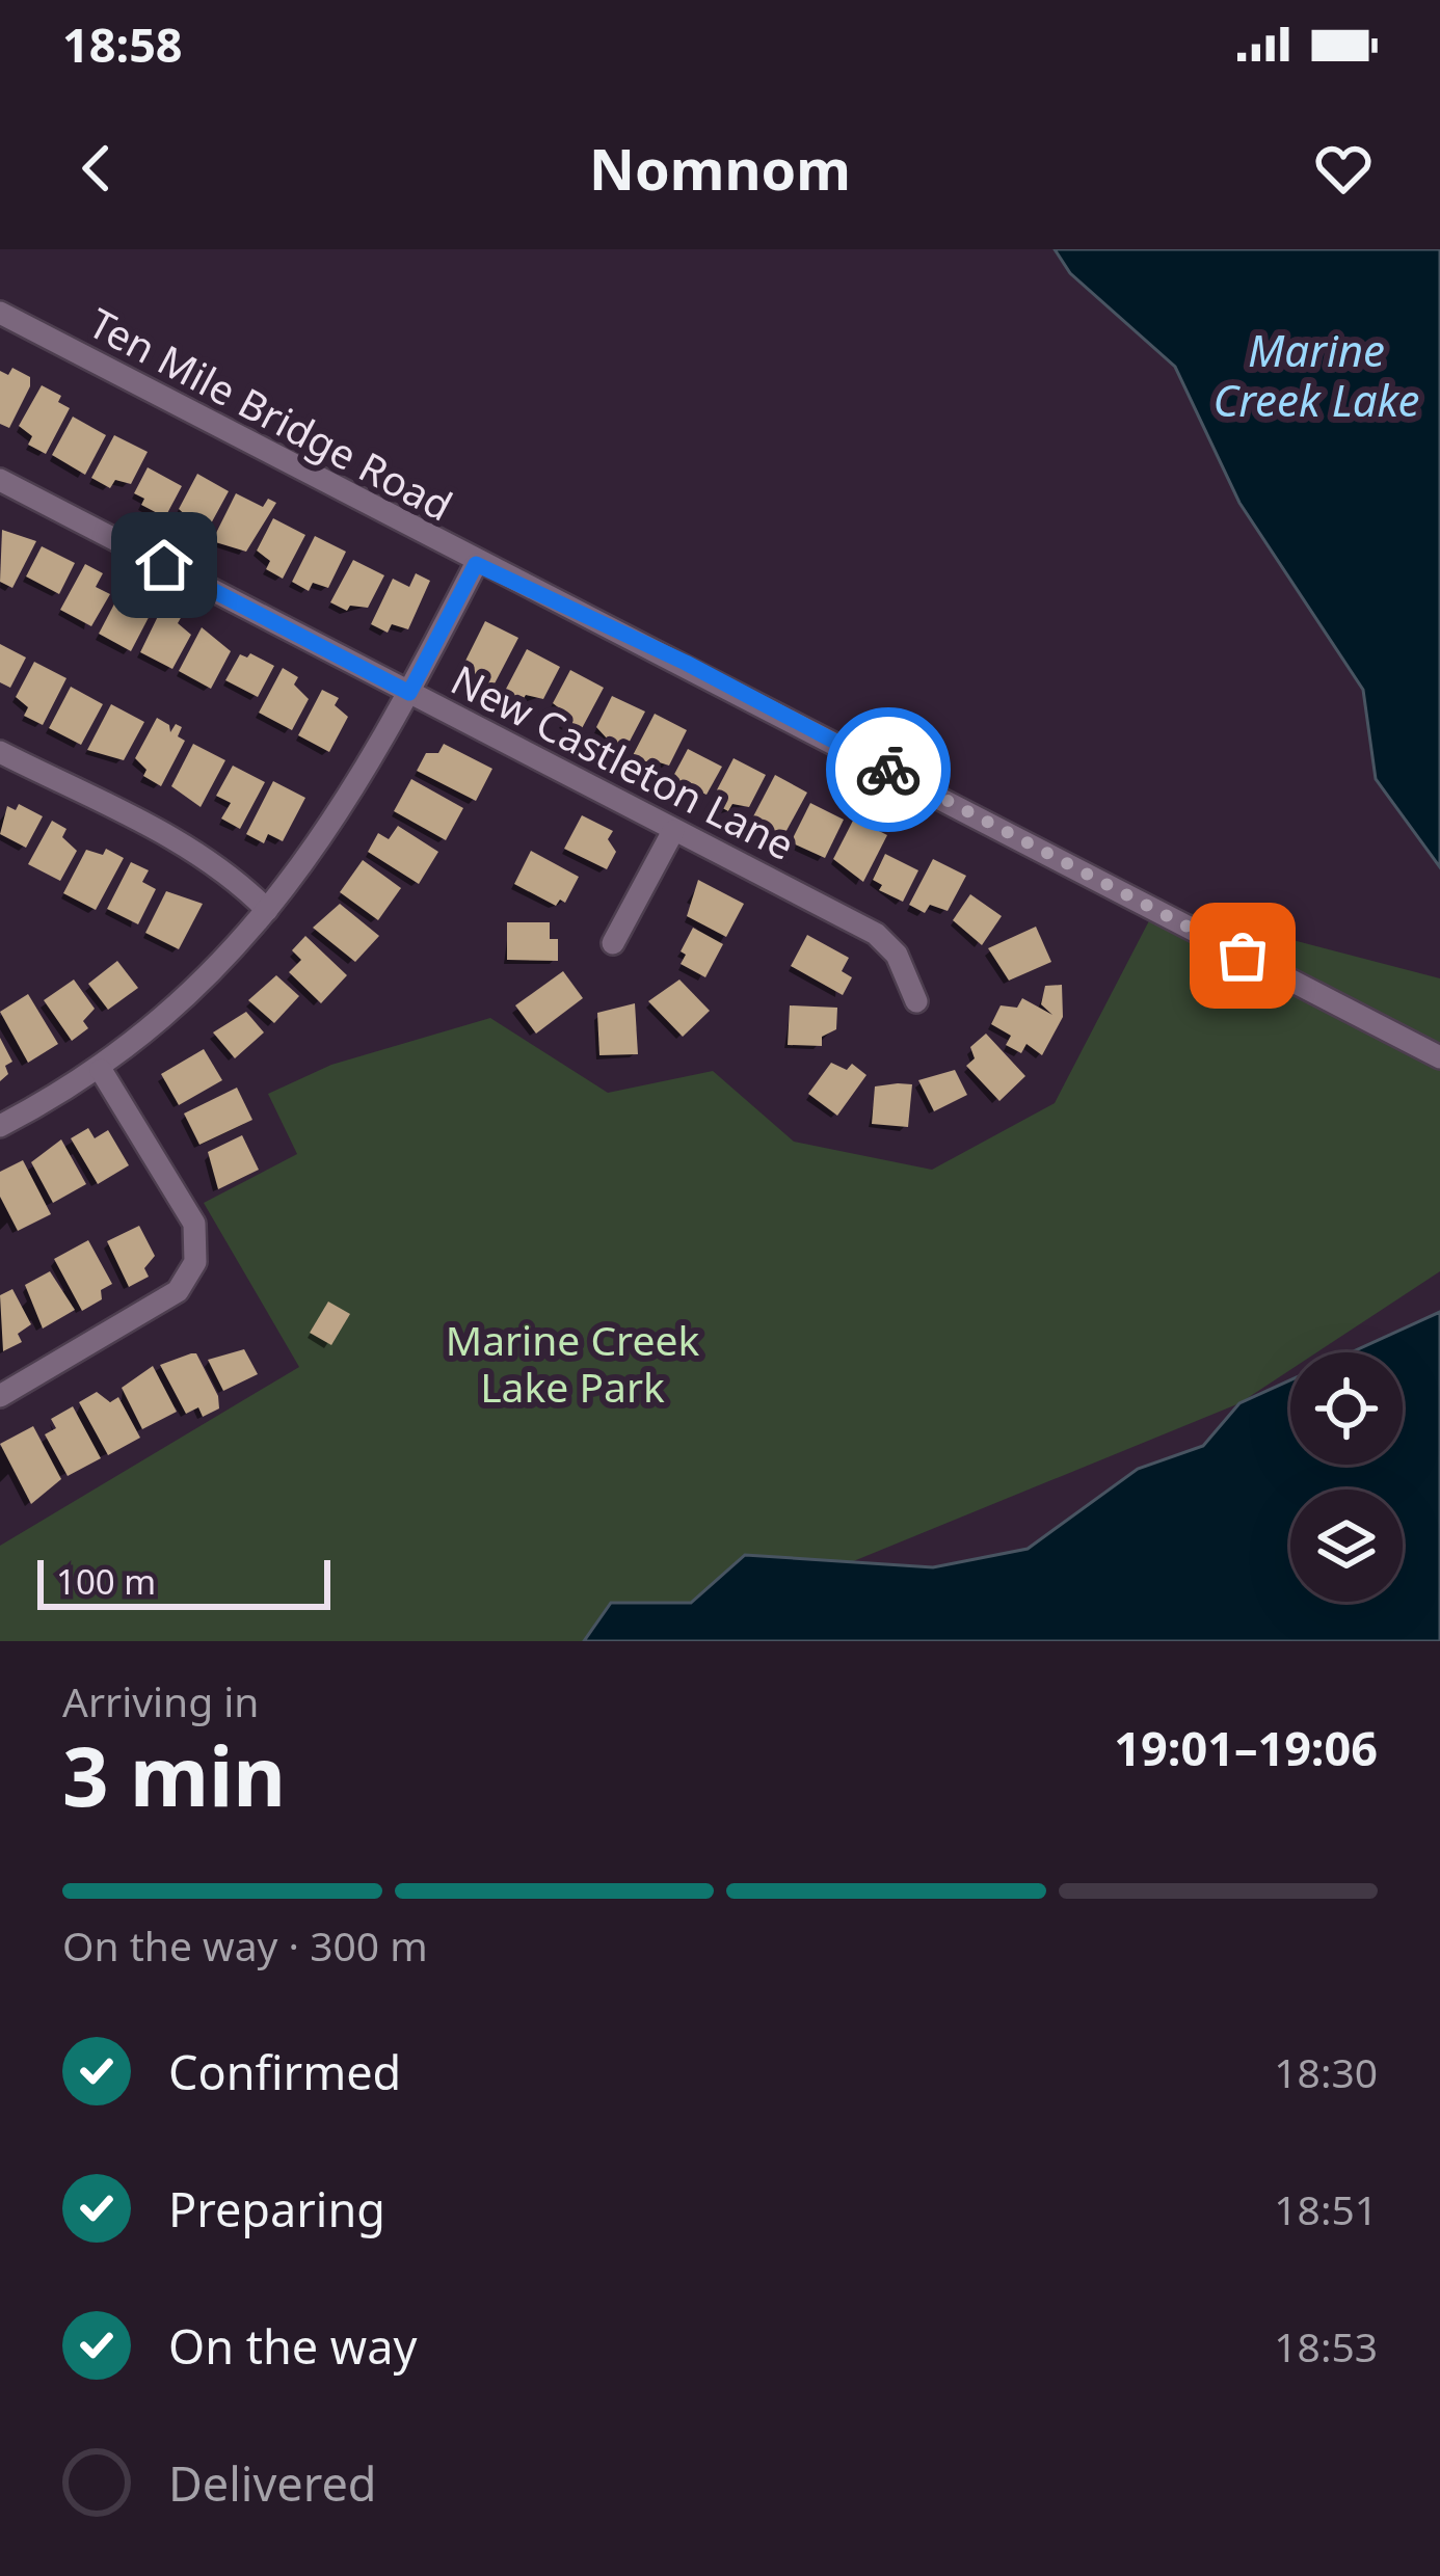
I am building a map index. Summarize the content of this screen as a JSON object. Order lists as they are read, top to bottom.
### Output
{
  "streets": {
    "street": ["Ten Mile Bridge Road", "New Castleton Lane"]
  },
  "water": ["Marine Creek Lake"],
  "parks": ["Marine Creek Lake Park"],
  "scale_bar": "100 m",
  "page": {
    "status": "18:58",
    "header": "Nomnom",
    "scale": "100 m",
    "heading": ["3 min", "Arriving in", "19:01–19:06"],
    "bar": "On the way · 300 m",
    "list": [
      ["Confirmed", "18:30"],
      ["Preparing", "18:51"],
      ["On the way", "18:53"],
      "Delivered"
    ]
  }
}
